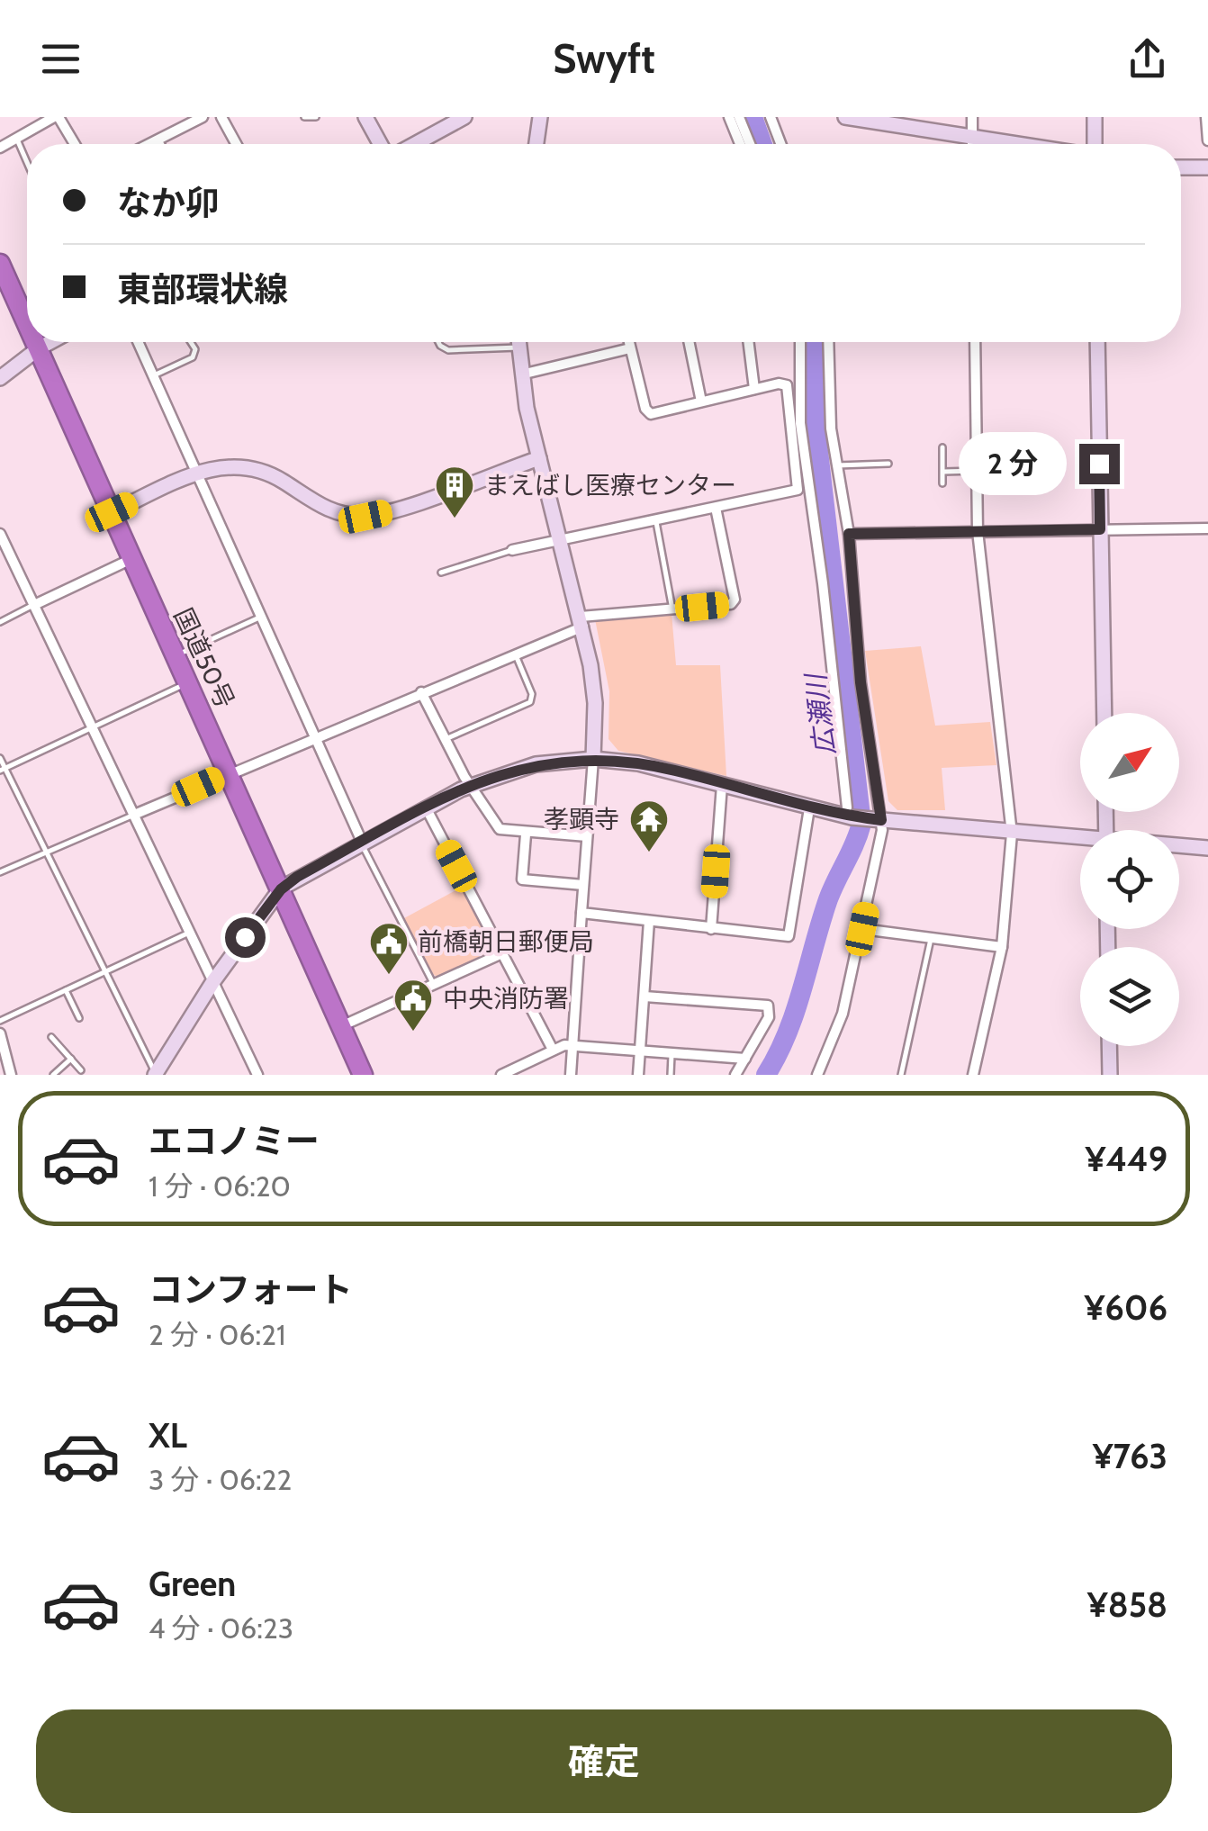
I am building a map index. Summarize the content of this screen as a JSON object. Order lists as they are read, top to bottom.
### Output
{
  "streets": {
    "highway": ["国道50号"]
  },
  "water": ["広瀬川"],
  "places": {
    "building": ["まえばし医療センター"],
    "temple": ["孝顕寺"],
    "public building": ["前橋朝日郵便局", "中央消防署"]
  },
  "north": "top right",
  "page": {
    "header": "Swyft",
    "banner": ["なか卯", "東部環状線"],
    "bubble": "2 分",
    "list": [
      {
        "name": "エコノミー",
        "note": "1 分 · 06:20",
        "value": "¥449"
      },
      {
        "name": "コンフォート",
        "note": "2 分 · 06:21",
        "value": "¥606"
      },
      {
        "name": "XL",
        "note": "3 分 · 06:22",
        "value": "¥763"
      },
      {
        "name": "Green",
        "note": "4 分 · 06:23",
        "value": "¥858"
      }
    ],
    "buttons": "確定"
  }
}
